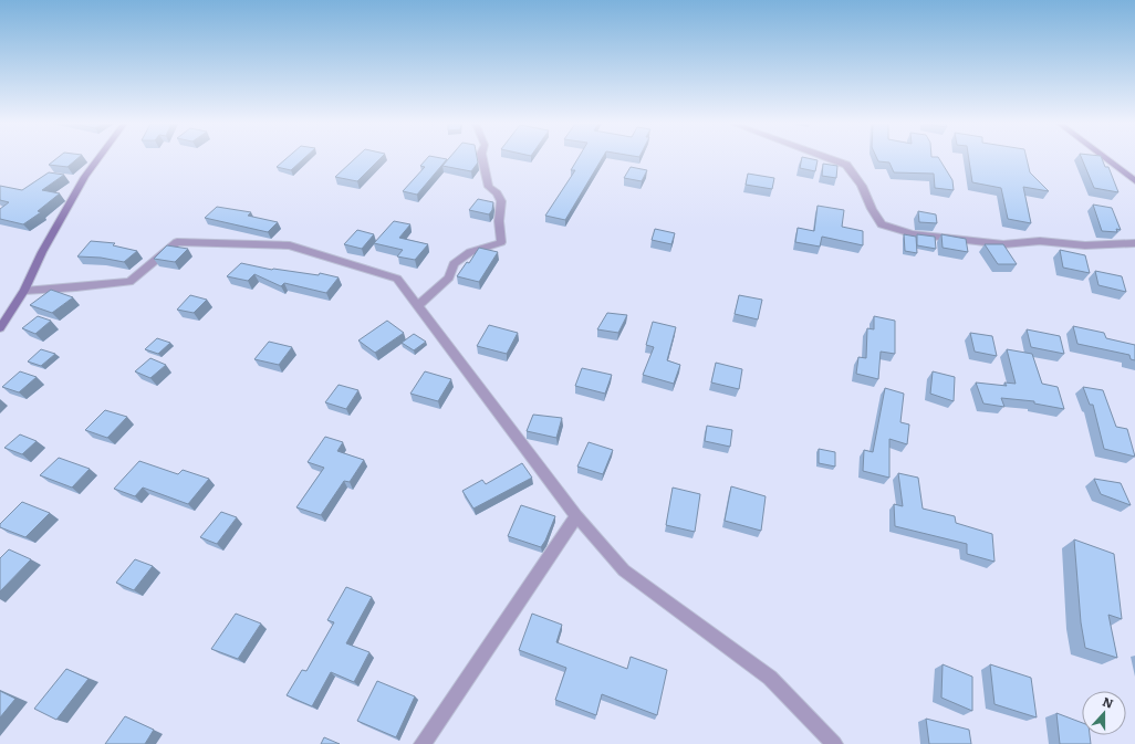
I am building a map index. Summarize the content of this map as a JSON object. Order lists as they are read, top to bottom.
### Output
{
  "north": "top"
}
